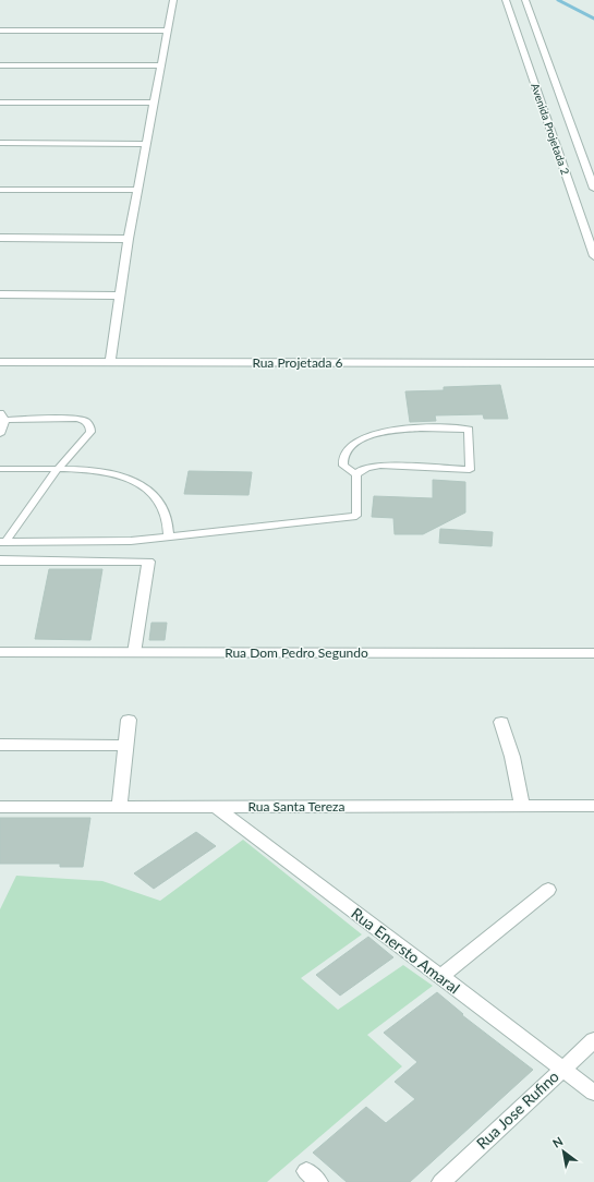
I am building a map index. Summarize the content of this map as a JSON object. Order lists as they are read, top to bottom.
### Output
{
  "streets": {
    "street": [
      "Avenida Projetada 2",
      "Rua Projetada 6",
      "Rua Dom Pedro Segundo",
      "Rua Santa Tereza",
      "Rua Enersto Amaral",
      "Rua Jose Rufino"
    ]
  },
  "crossings": [
    ["Rua Santa Tereza", "Rua Enersto Amaral"],
    ["Rua Enersto Amaral", "Rua Jose Rufino"]
  ],
  "north": "top left"
}
